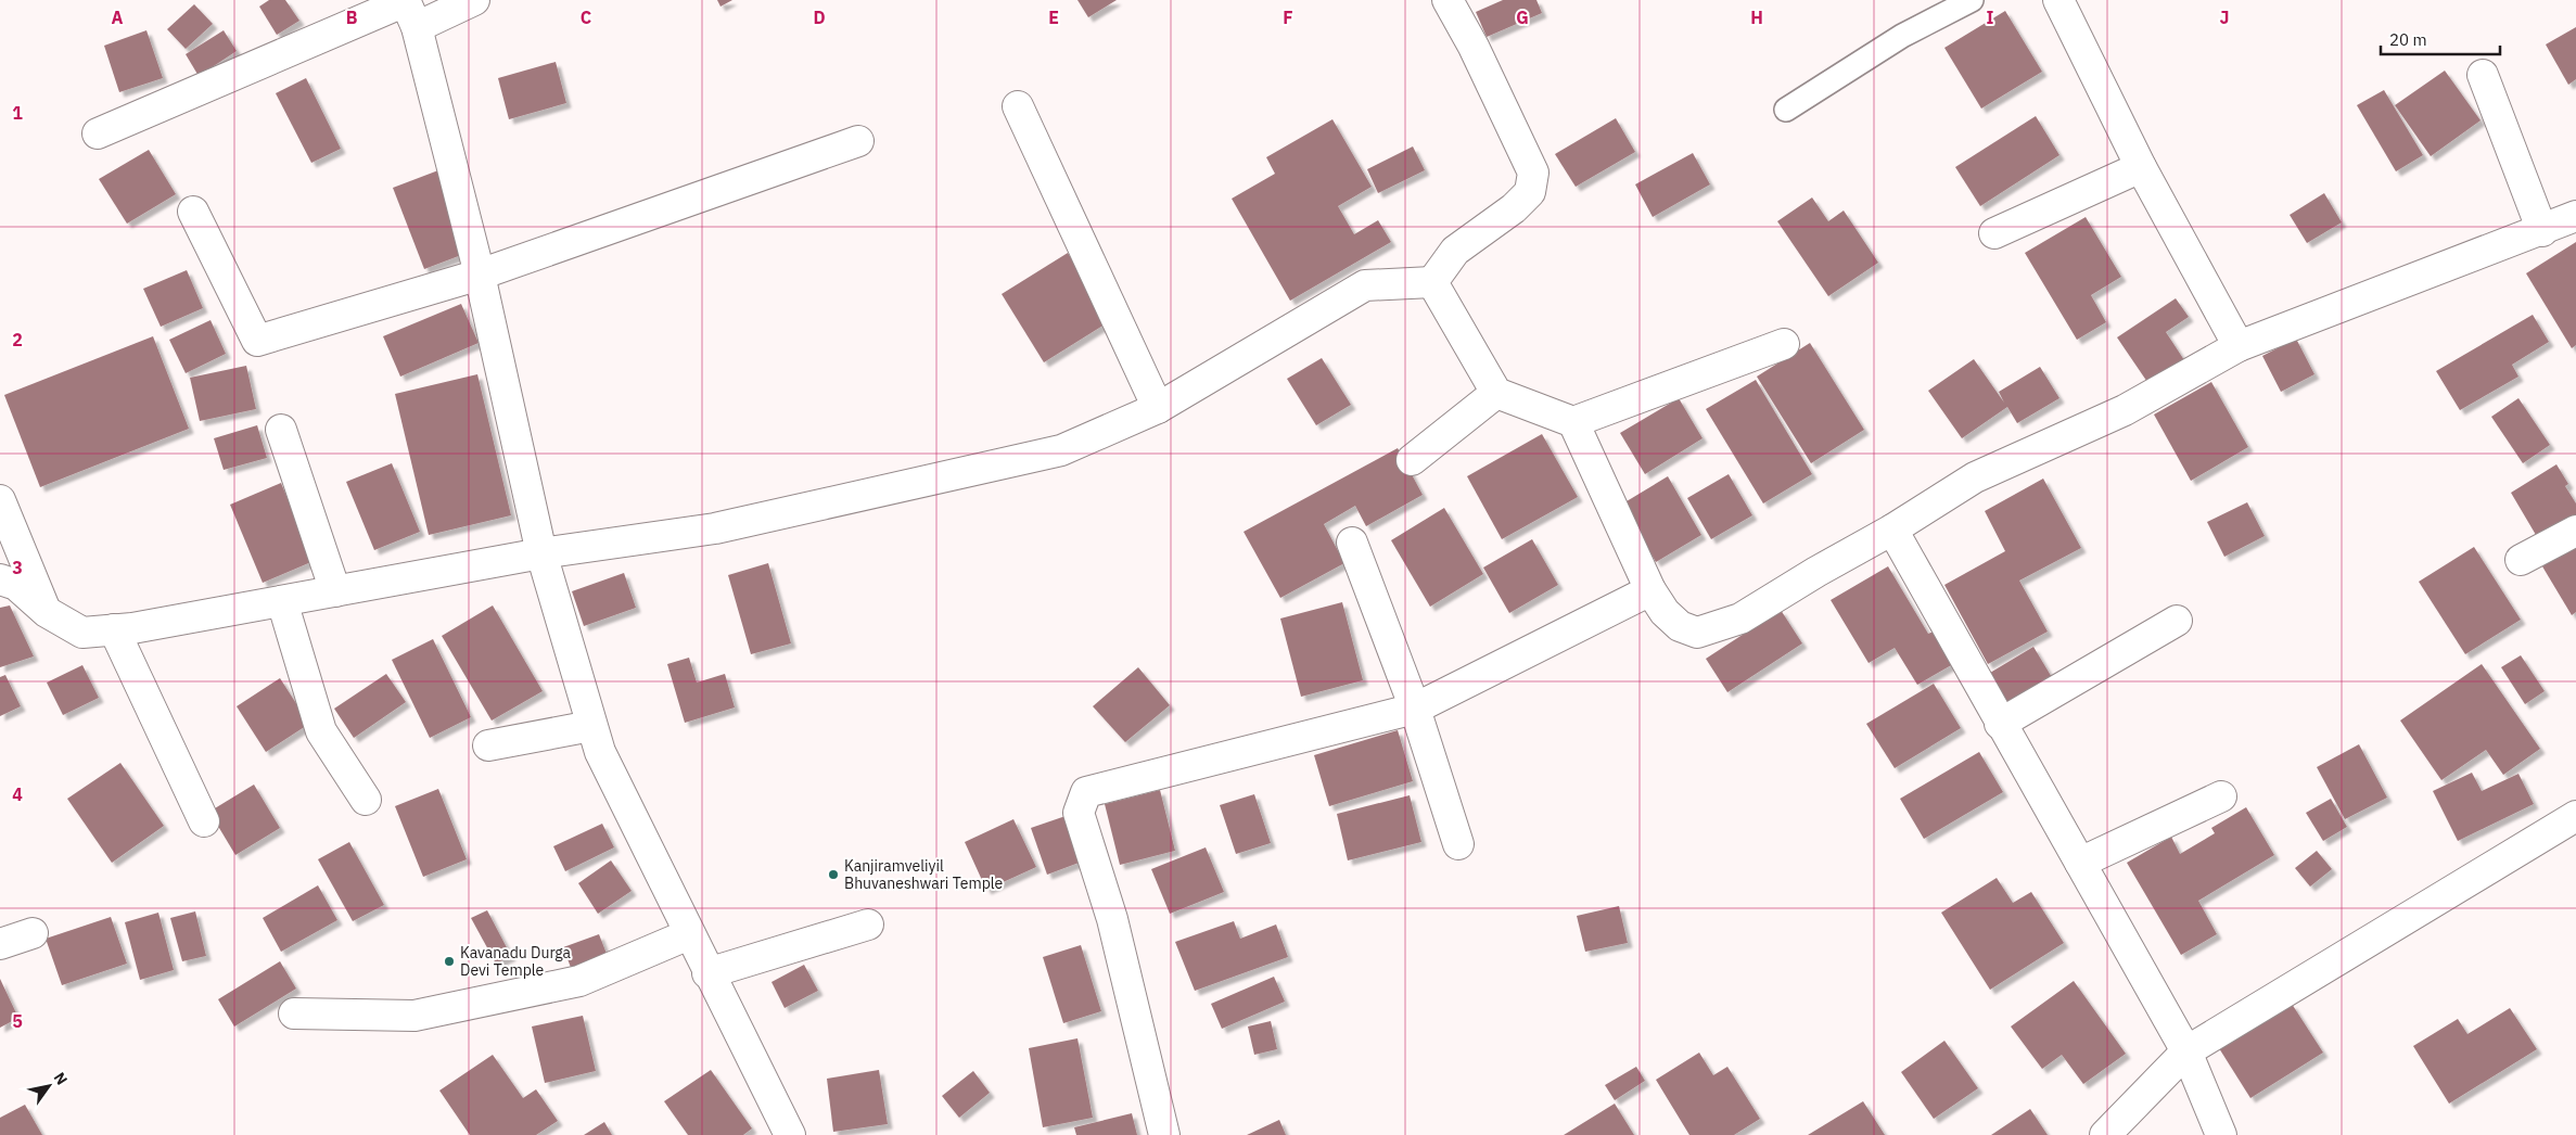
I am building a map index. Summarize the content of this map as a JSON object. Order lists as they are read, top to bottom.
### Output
{
  "places": ["Kanjiramveliyil Bhuvaneshwari Temple", "Kavanadu Durga Devi Temple"],
  "scale_bar": "20 m",
  "north": "top right",
  "grid": {
    "columns": [
      "A",
      "B",
      "C",
      "D",
      "E",
      "F",
      "G",
      "H",
      "I",
      "J"
    ],
    "rows": [
      "1",
      "2",
      "3",
      "4",
      "5"
    ]
  }
}
